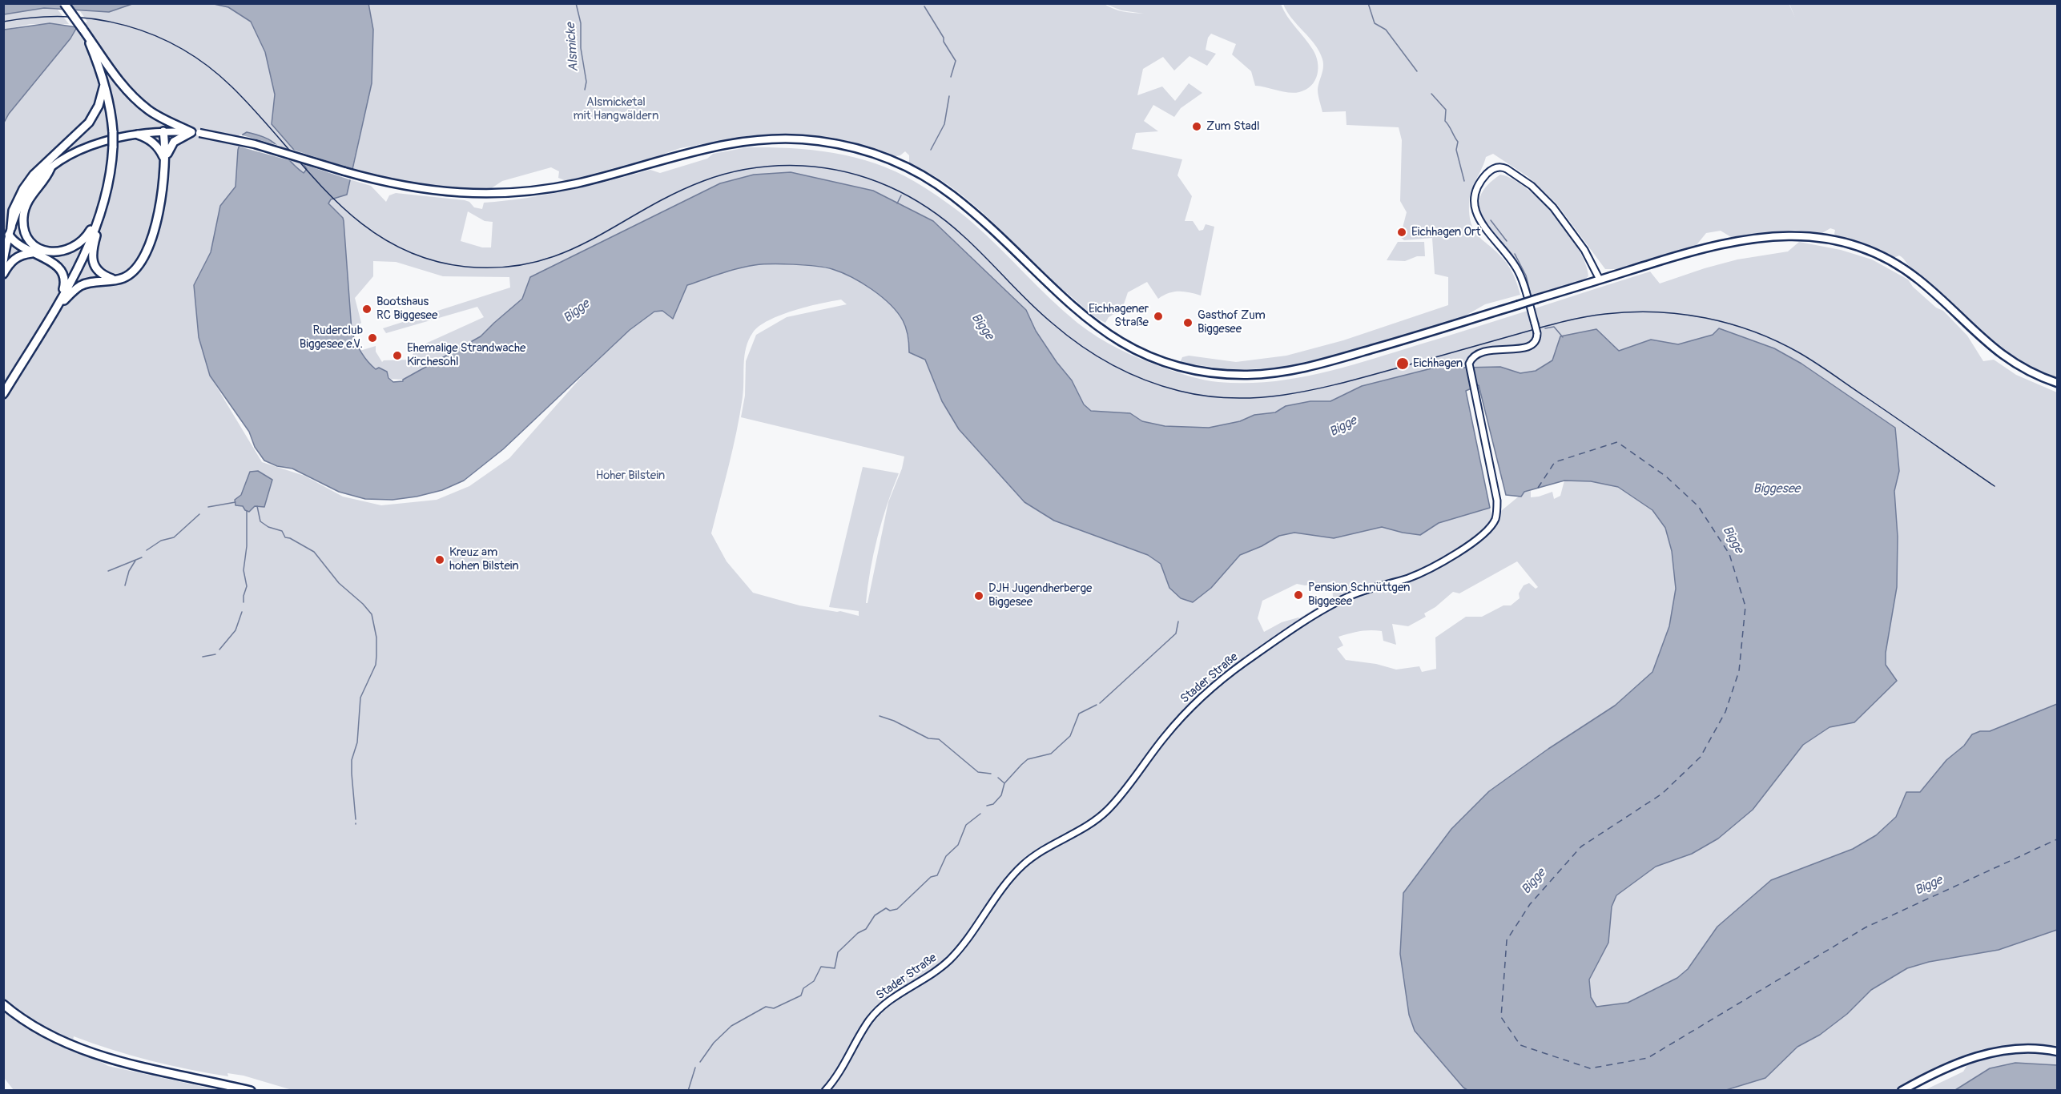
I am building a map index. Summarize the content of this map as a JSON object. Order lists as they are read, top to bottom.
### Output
{
  "streets": {
    "street": ["Stader Straße"]
  },
  "water": ["Alsmicke", "Bigge", "Biggesee"],
  "parks": ["Alsmicketal mit Hangwäldern", "Hoher Bilstein"],
  "places": [
    "Zum Stadl",
    "Eichhagen Ort",
    "Bootshaus RC Biggesee",
    "Eichhagener Straße",
    "Gasthof Zum Biggesee",
    "Ruderclub Biggesee e.V.",
    "Ehemalige Strandwache Kirchesohl",
    "Eichhagen",
    "Kreuz am hohen Bilstein",
    "Pension Schnüttgen Biggesee",
    "DJH Jugendherberge Biggesee"
  ]
}
